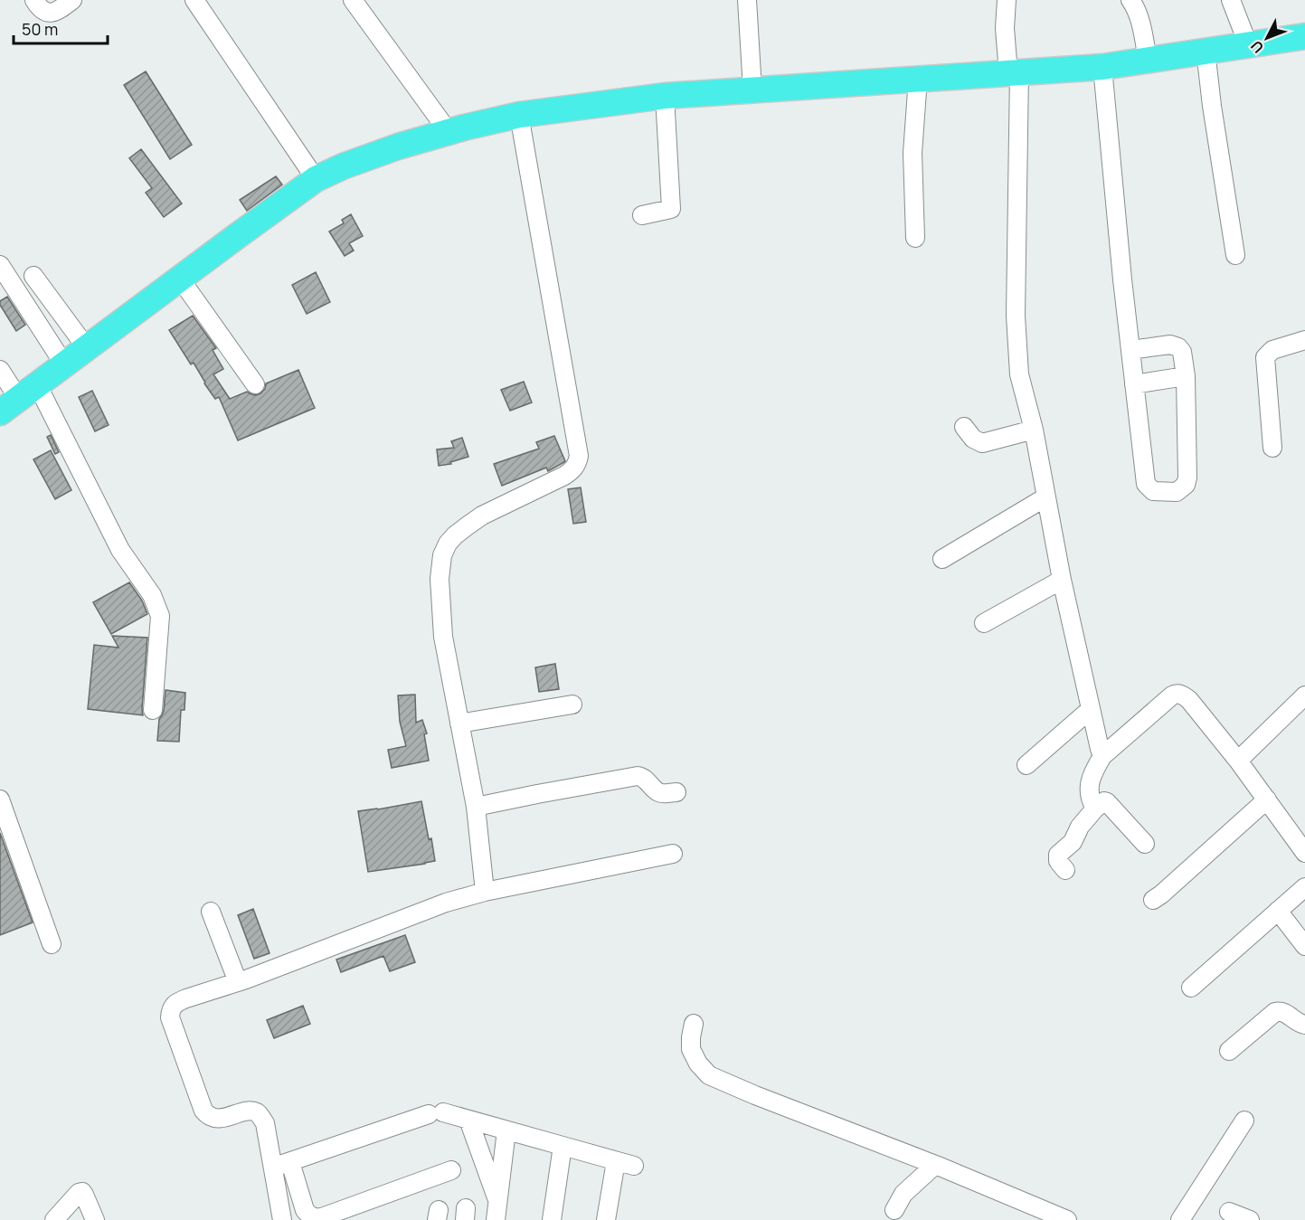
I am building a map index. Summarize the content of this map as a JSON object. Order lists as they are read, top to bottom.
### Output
{
  "scale_bar": "50 m",
  "north": "bottom left"
}
